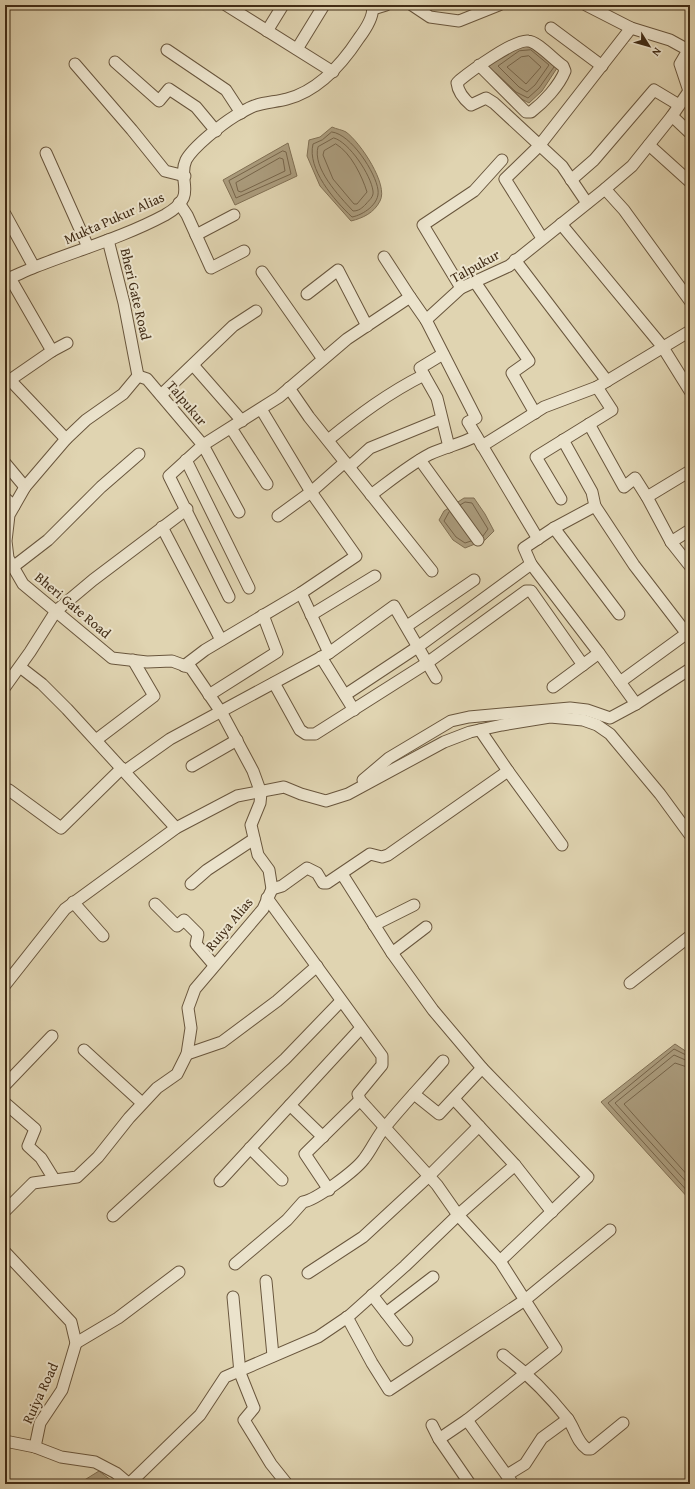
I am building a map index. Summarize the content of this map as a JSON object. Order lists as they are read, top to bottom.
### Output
{
  "streets": {
    "street": [
      "Mukta Pukur Alias",
      "Talpukur",
      "Bheri Gate Road",
      "Ruiya Alias",
      "Ruiya Road"
    ]
  },
  "crossings": [
    ["Mukta Pukur Alias", "Bheri Gate Road"],
    ["Talpukur", "Bheri Gate Road"]
  ],
  "north": "bottom right"
}
